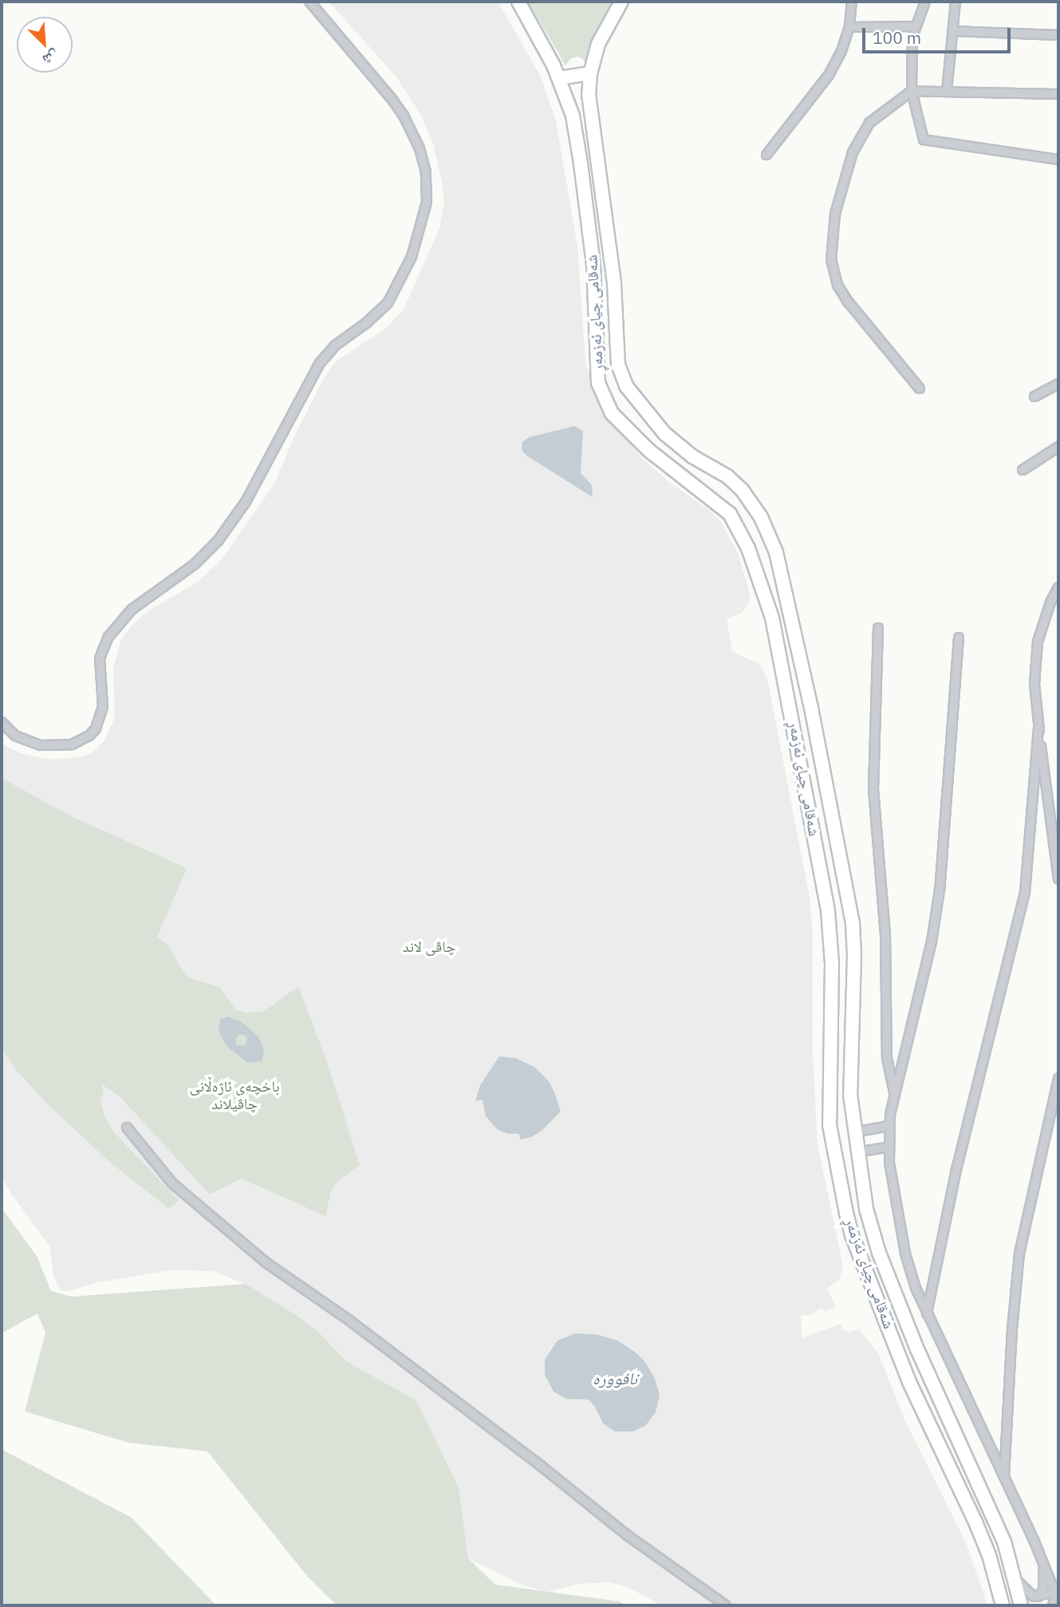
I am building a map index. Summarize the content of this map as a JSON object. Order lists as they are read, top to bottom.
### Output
{
  "streets": {
    "main road": ["شەقامی چیای ئەزمەڕ"]
  },
  "water": ["نافوورە"],
  "parks": ["چاڤی لاند", "باخچەی ئاژەڵانی چاڤیلاند"],
  "scale_bar": "100 m",
  "north": "bottom right"
}
